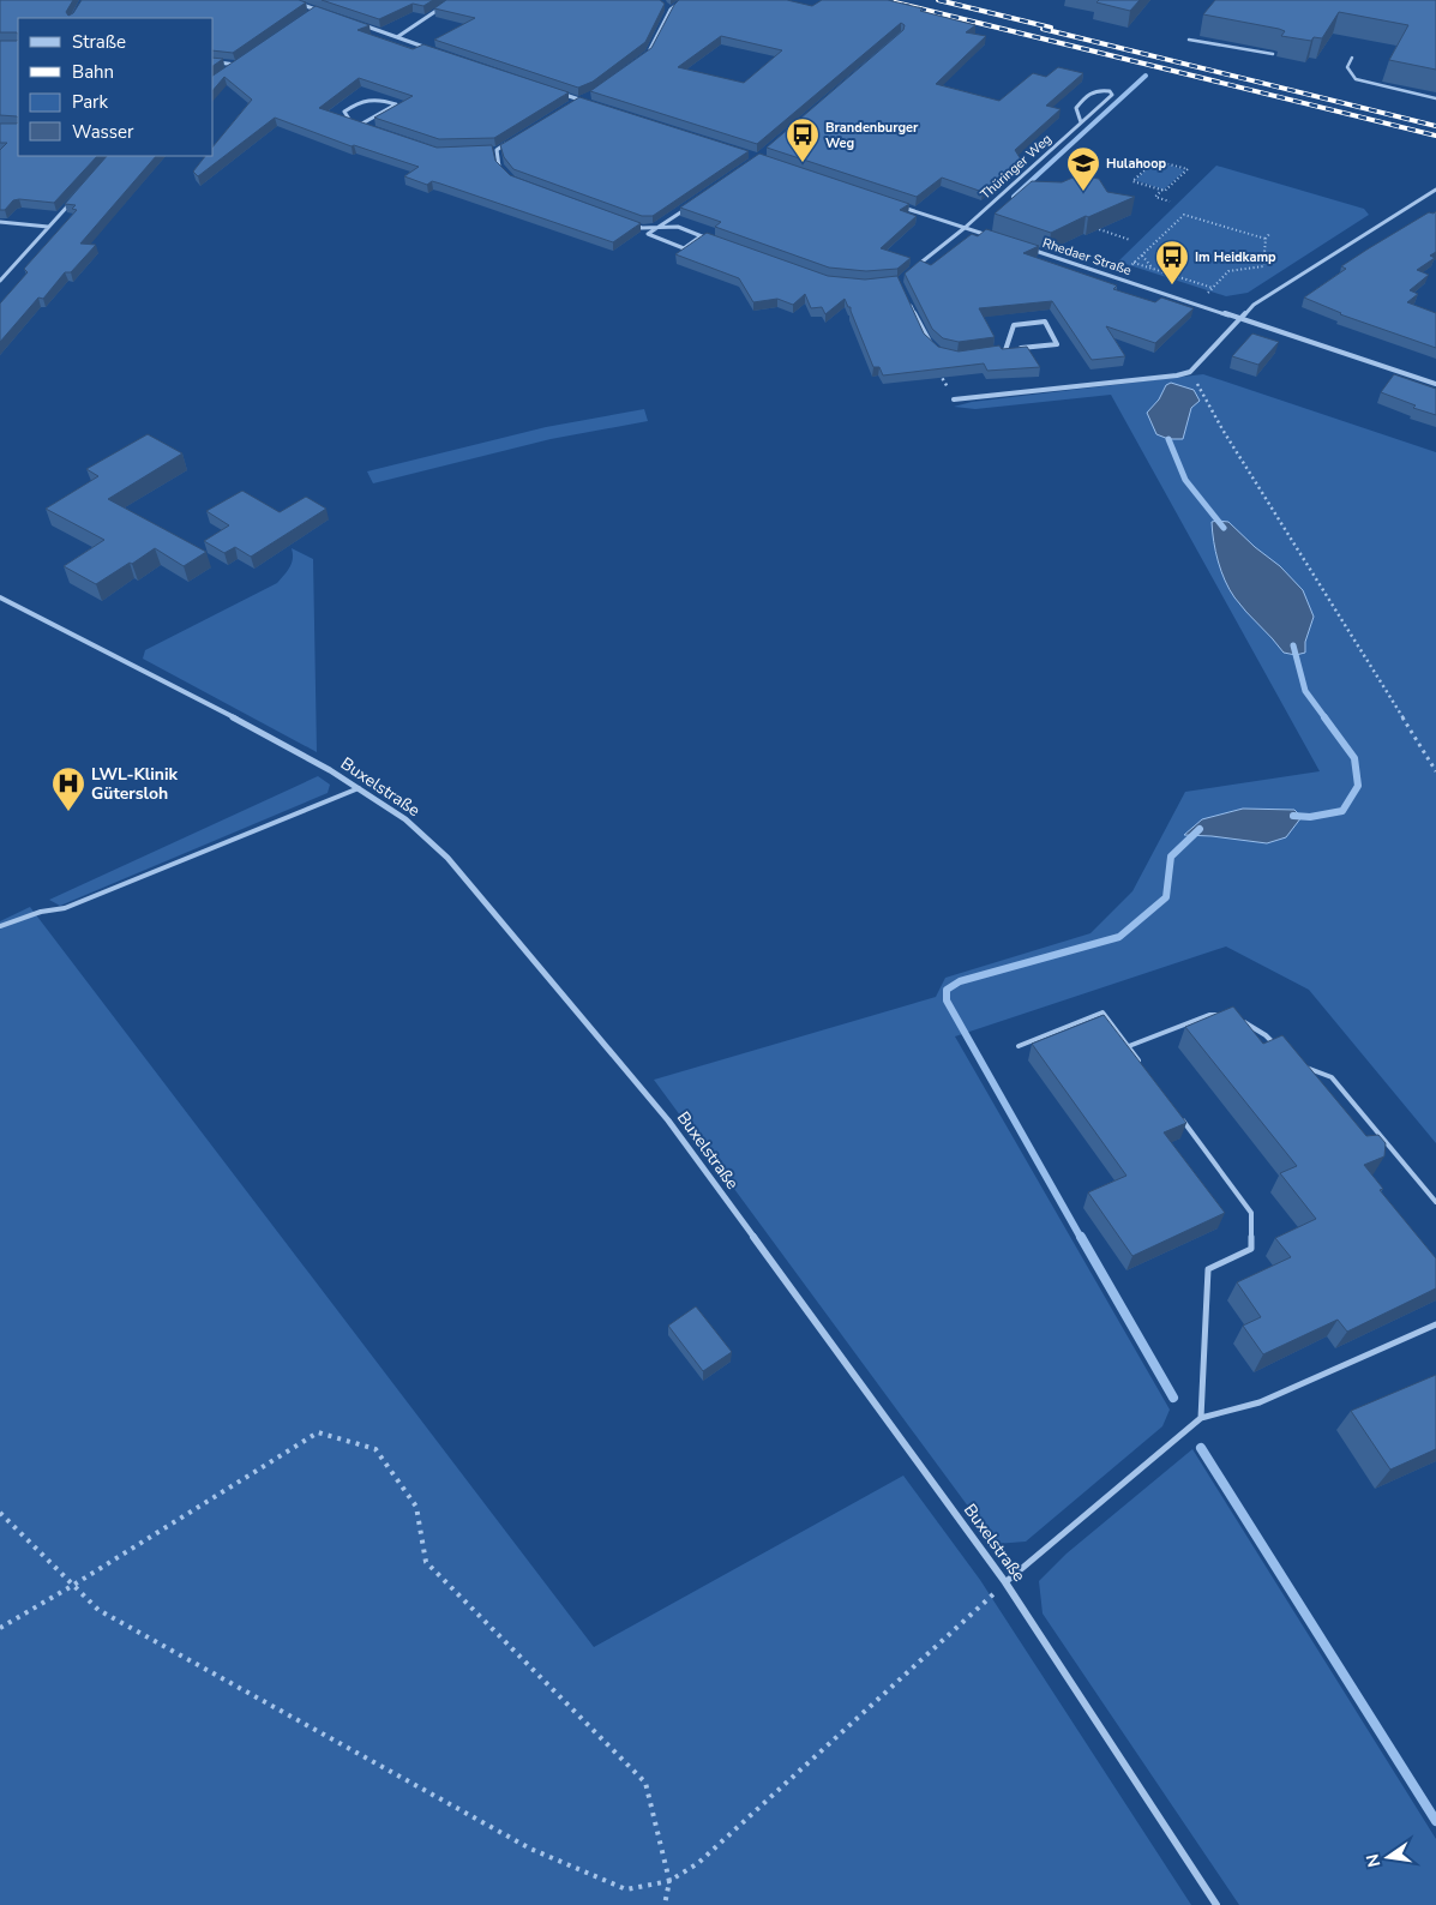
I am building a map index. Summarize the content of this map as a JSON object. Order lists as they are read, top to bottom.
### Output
{
  "streets": {
    "street": ["Thüringer Weg", "Rhedaer Straße", "Buxelstraße"]
  },
  "places": {
    "bus stop": ["Brandenburger Weg", "Im Heidkamp"],
    "school or university": ["Hulahoop"],
    "hospital": ["LWL-Klinik Gütersloh"]
  },
  "legend": [
    "Straße",
    "Bahn",
    "Park",
    "Wasser"
  ],
  "north": "left"
}
